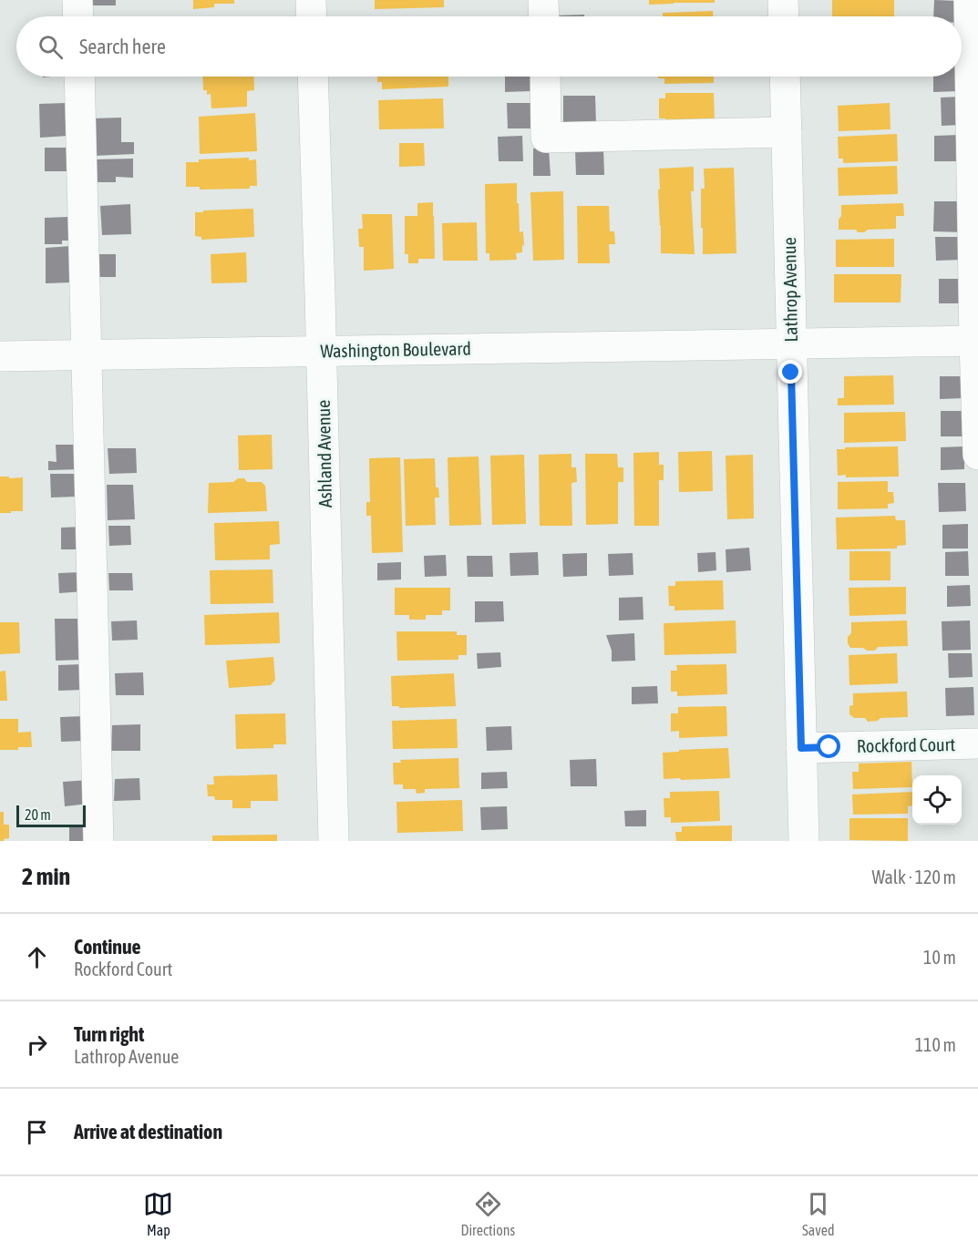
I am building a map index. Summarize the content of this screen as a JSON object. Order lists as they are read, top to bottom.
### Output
{
  "streets": {
    "street": [
      "Lathrop Avenue",
      "Washington Boulevard",
      "Ashland Avenue",
      "Rockford Court"
    ]
  },
  "crossings": [
    ["Lathrop Avenue", "Washington Boulevard"],
    ["Lathrop Avenue", "Rockford Court"],
    ["Washington Boulevard", "Ashland Avenue"]
  ],
  "scale_bar": "20 m",
  "page": {
    "search": "Search here",
    "scale": "20 m",
    "heading": ["2 min", "Walk · 120 m"],
    "list": [
      ["Continue", "Rockford Court", "10 m"],
      ["Turn right", "Lathrop Avenue", "110 m"],
      "Arrive at destination"
    ],
    "nav": ["Map", "Directions", "Saved"]
  }
}
